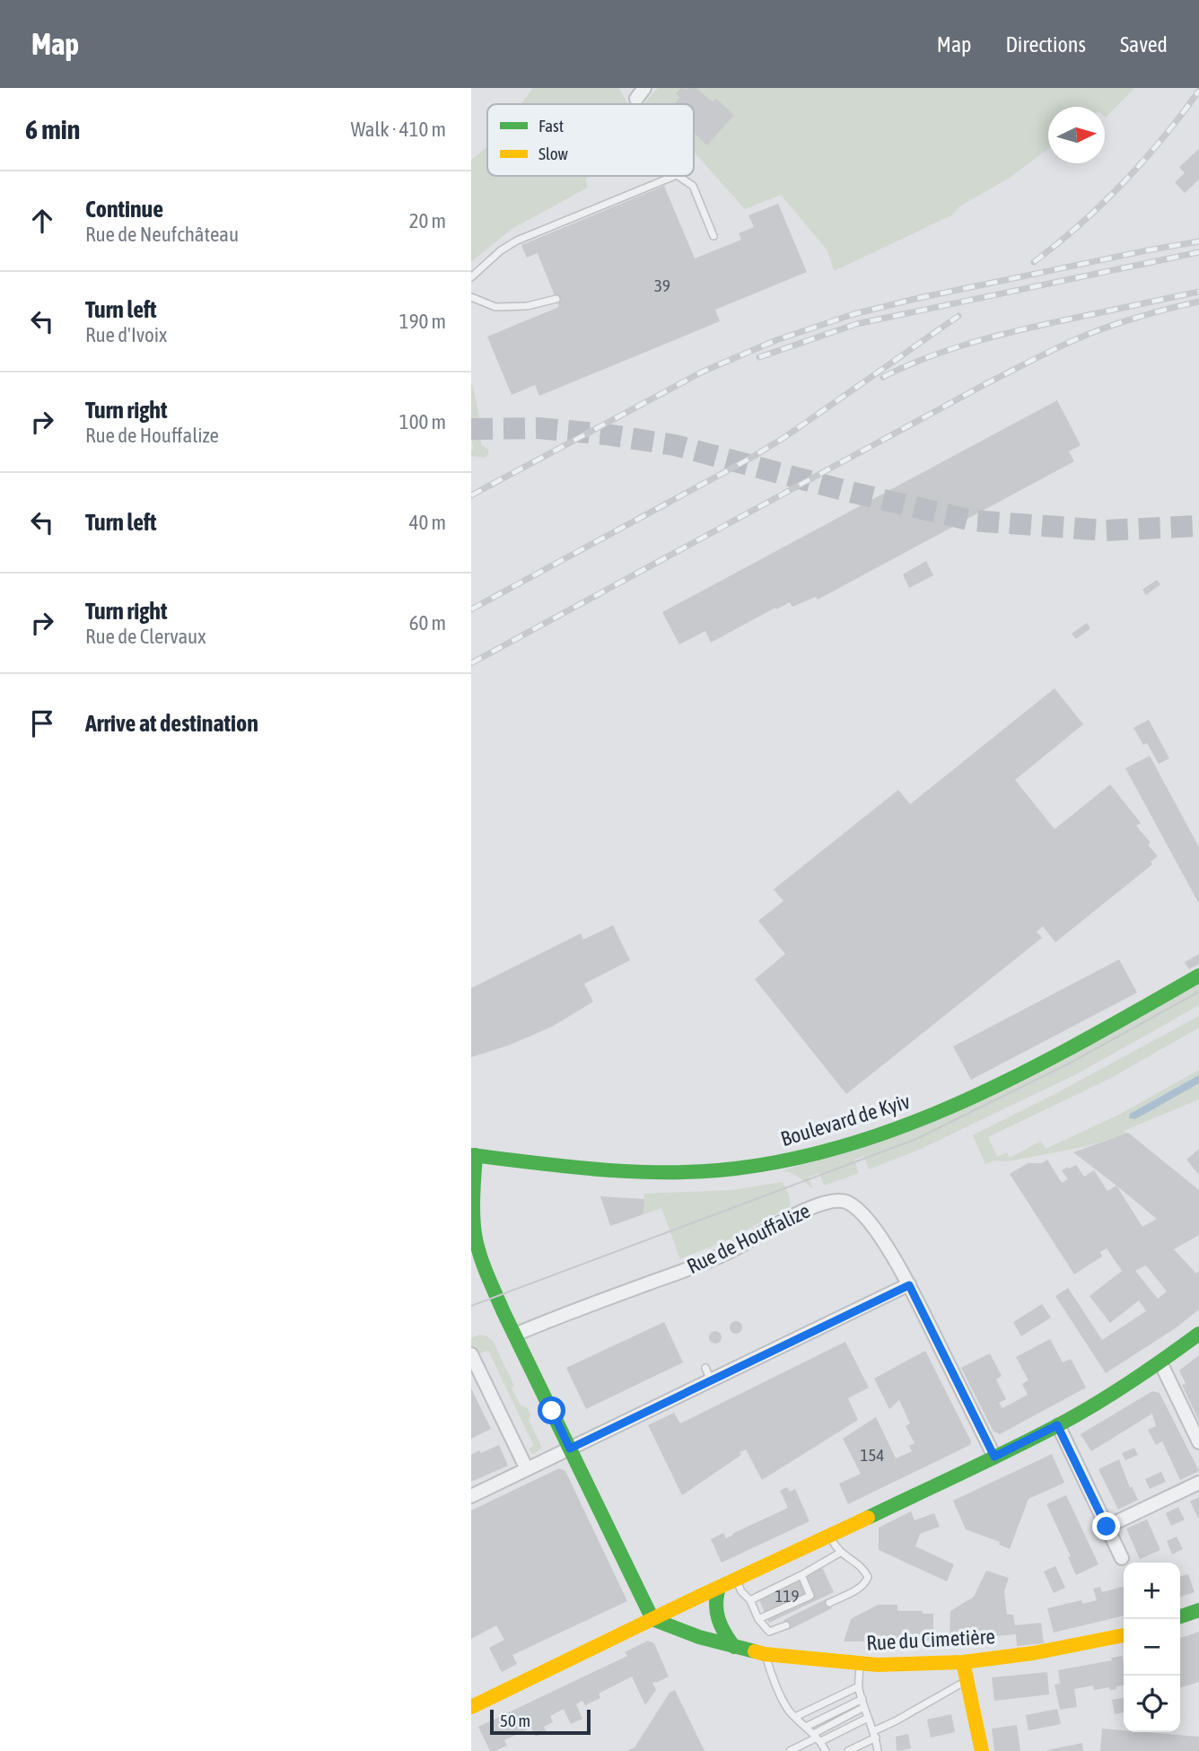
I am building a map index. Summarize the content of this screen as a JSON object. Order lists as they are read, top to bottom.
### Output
{
  "streets": {
    "main road": ["Boulevard de Kyiv", "Rue du Cimetière"],
    "street": ["Rue de Houffalize"]
  },
  "house_numbers": ["39", "154", "119"],
  "legend": ["Fast", "Slow"],
  "scale_bar": "50 m",
  "north": "right",
  "page": {
    "header": "Map",
    "nav": ["Map", "Directions", "Saved"],
    "heading": ["6 min", "Walk · 410 m"],
    "list": [
      ["Continue", "Rue de Neufchâteau", "20 m"],
      ["Turn left", "Rue d'Ivoix", "190 m"],
      ["Turn right", "Rue de Houffalize", "100 m"],
      ["Turn left", "40 m"],
      ["Turn right", "Rue de Clervaux", "60 m"],
      "Arrive at destination"
    ],
    "map_buttons": ["+", "−"],
    "scale": "50 m"
  }
}
